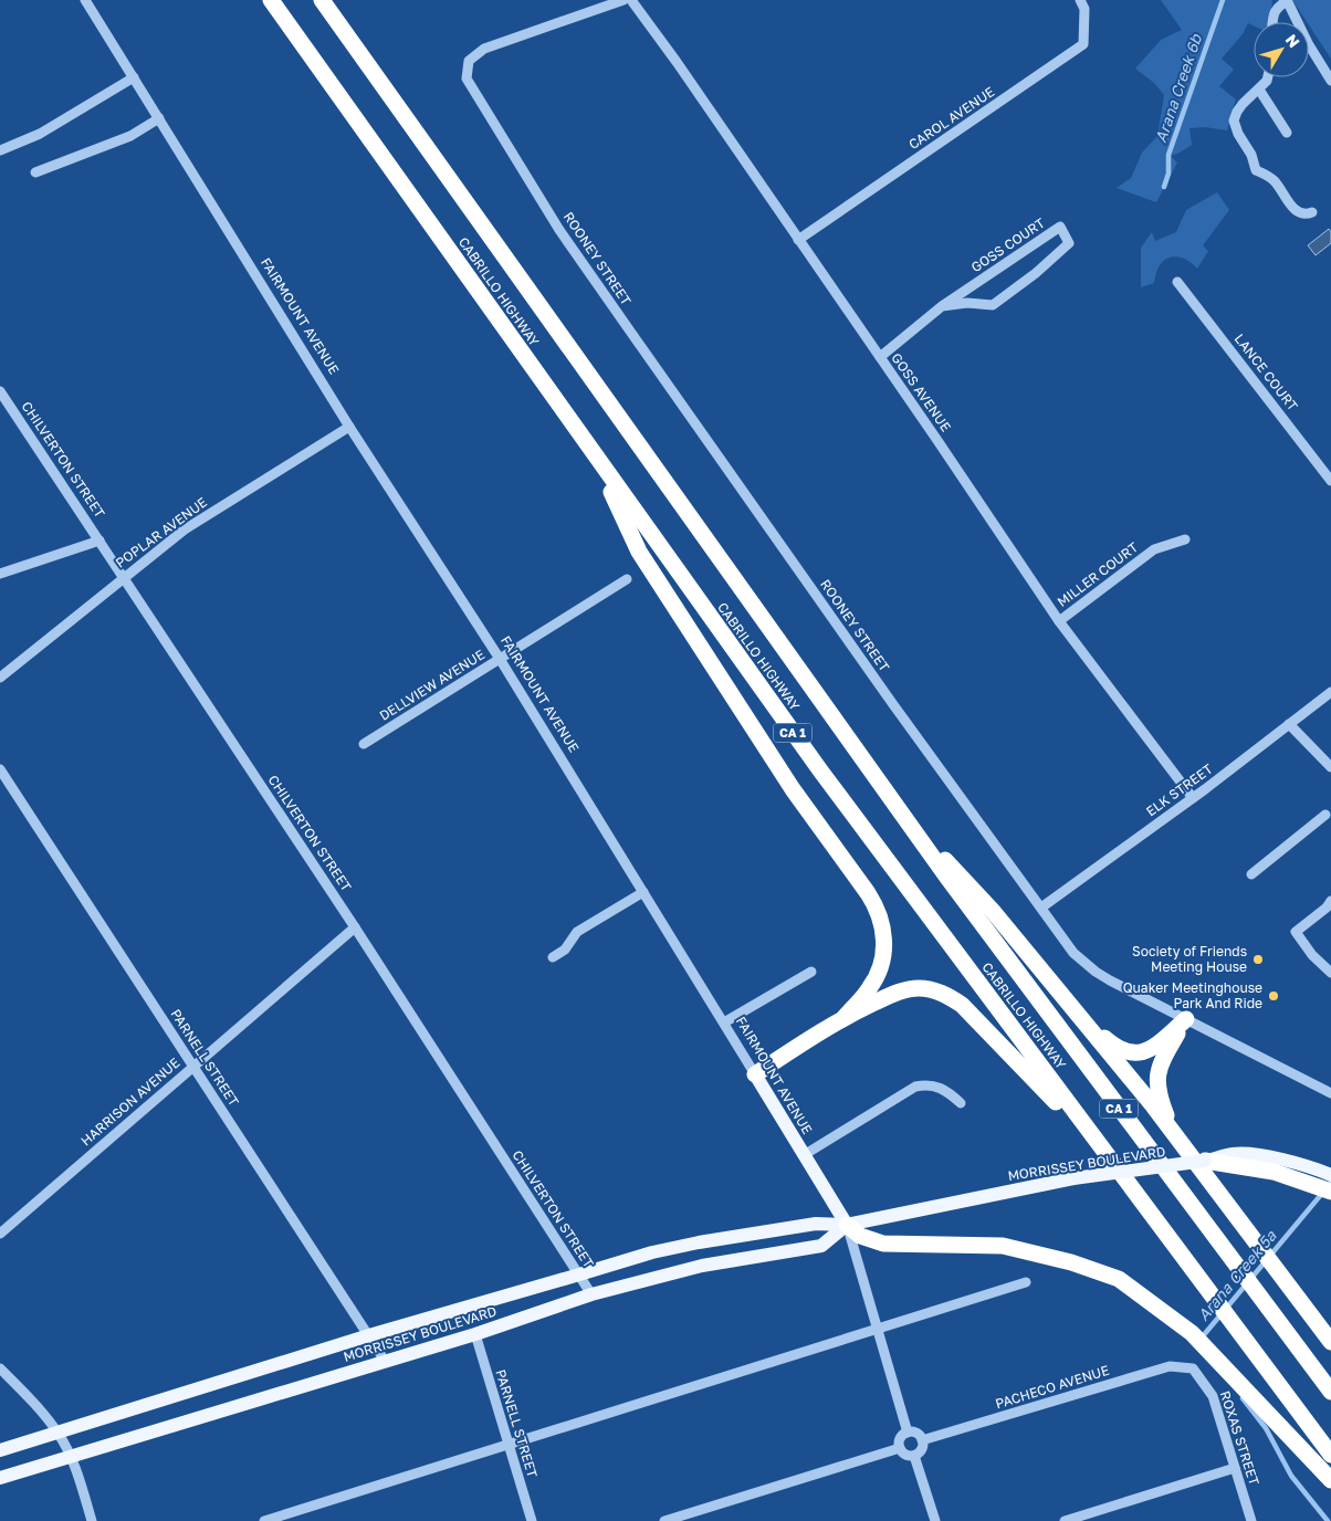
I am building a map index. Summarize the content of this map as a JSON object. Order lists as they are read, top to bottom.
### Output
{
  "streets": {
    "highway": ["CABRILLO HIGHWAY", "CA 1"],
    "main road": ["FAIRMOUNT AVENUE", "MORRISSEY BOULEVARD"],
    "street": [
      "CAROL AVENUE",
      "GOSS COURT",
      "ROONEY STREET",
      "LANCE COURT",
      "GOSS AVENUE",
      "CHILVERTON STREET",
      "POPLAR AVENUE",
      "MILLER COURT",
      "DELLVIEW AVENUE",
      "ELK STREET",
      "PARNELL STREET",
      "HARRISON AVENUE",
      "PACHECO AVENUE",
      "ROXAS STREET"
    ]
  },
  "crossings": [
    ["CAROL AVENUE", "GOSS AVENUE"],
    ["GOSS COURT", "GOSS AVENUE"],
    ["ROONEY STREET", "ELK STREET"],
    ["FAIRMOUNT AVENUE", "POPLAR AVENUE"],
    ["FAIRMOUNT AVENUE", "DELLVIEW AVENUE"],
    ["FAIRMOUNT AVENUE", "MORRISSEY BOULEVARD"],
    ["FAIRMOUNT AVENUE", "PACHECO AVENUE"],
    ["GOSS AVENUE", "MILLER COURT"],
    ["GOSS AVENUE", "ELK STREET"],
    ["CHILVERTON STREET", "POPLAR AVENUE"],
    ["CHILVERTON STREET", "HARRISON AVENUE"],
    ["CHILVERTON STREET", "MORRISSEY BOULEVARD"],
    ["PARNELL STREET", "HARRISON AVENUE"],
    ["PARNELL STREET", "MORRISSEY BOULEVARD"],
    ["PACHECO AVENUE", "ROXAS STREET"]
  ],
  "water": ["Arana Creek 6b", "Arana Creek 5a"],
  "places": ["Society of Friends Meeting House", "Quaker Meetinghouse Park And Ride"],
  "north": "top right"
}
